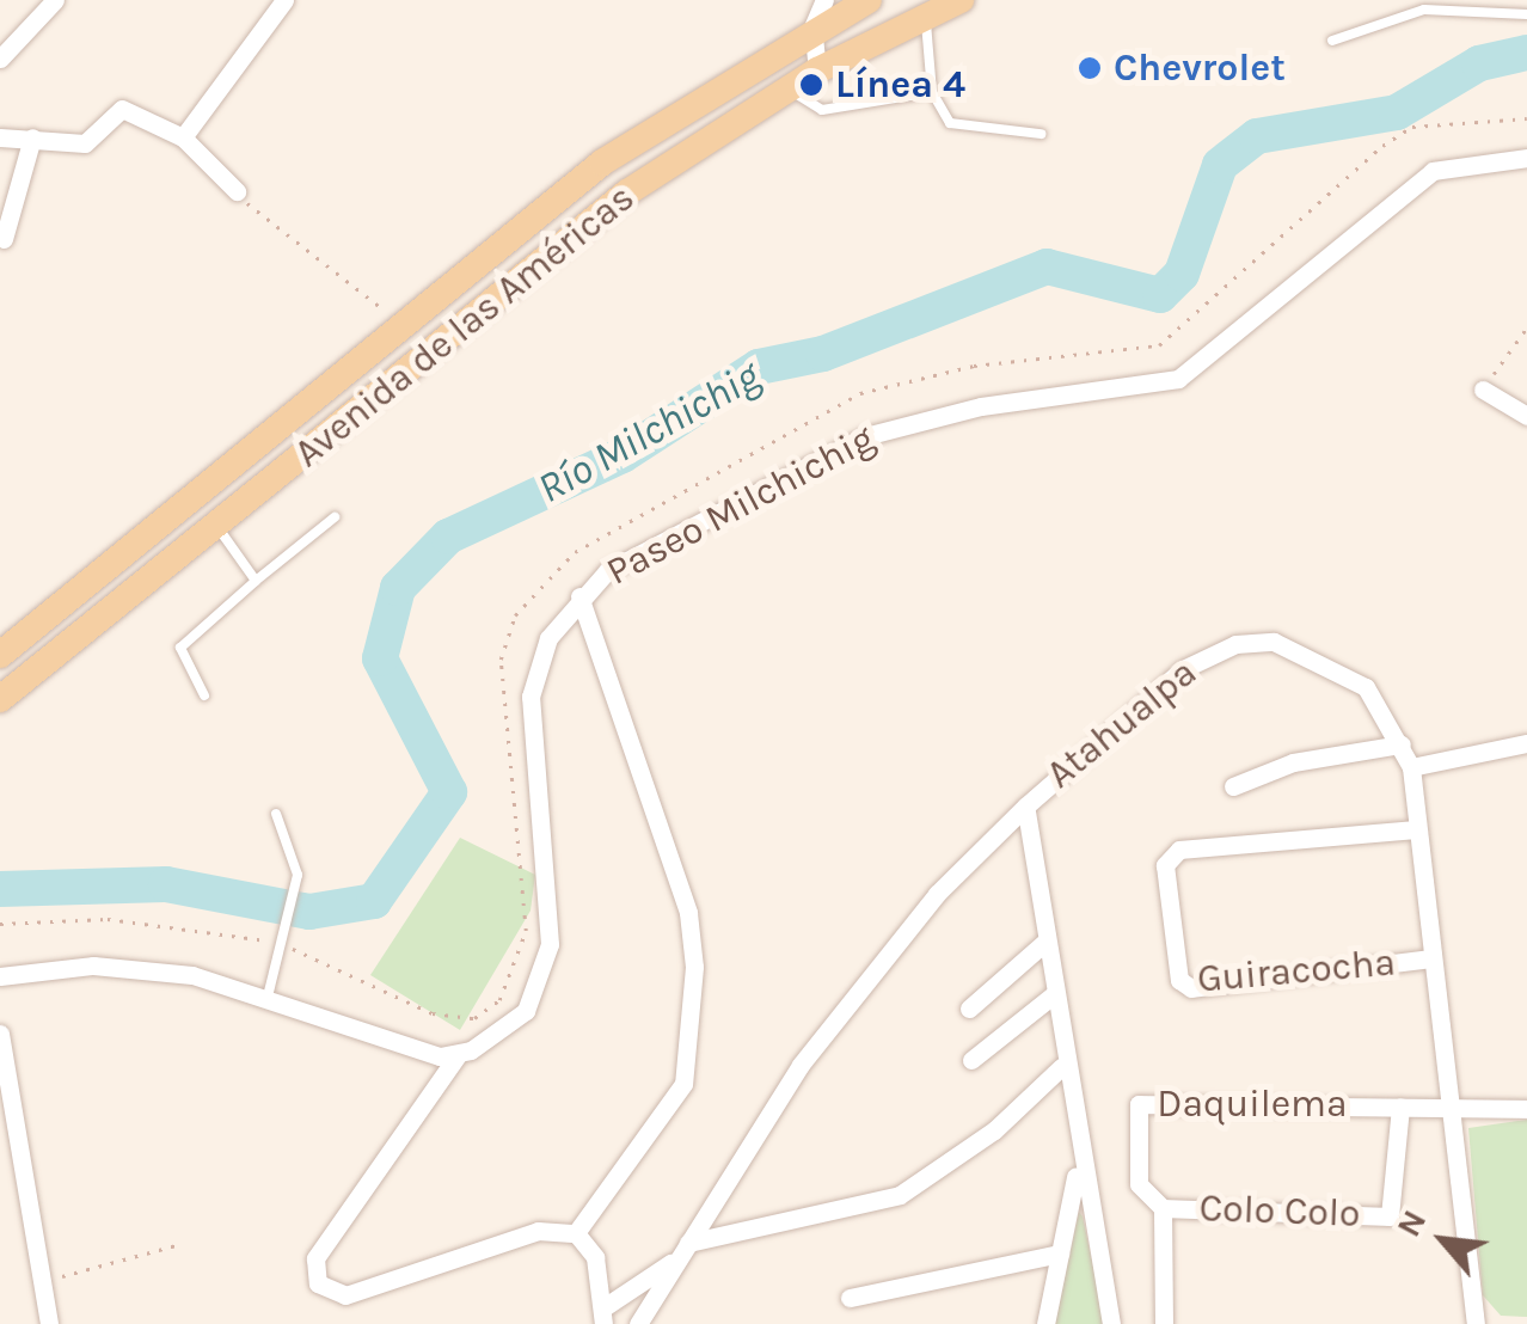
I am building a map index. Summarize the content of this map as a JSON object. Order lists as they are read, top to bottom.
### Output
{
  "streets": {
    "main road": ["Avenida de las Américas"],
    "street": [
      "Paseo Milchichig",
      "Atahualpa",
      "Guiracocha",
      "Daquilema",
      "Colo Colo"
    ]
  },
  "crossings": [
    ["Atahualpa", "Guiracocha"],
    ["Atahualpa", "Daquilema"],
    ["Daquilema", "Colo Colo"]
  ],
  "water": ["Río Milchichig"],
  "places": ["Chevrolet", "Línea 4"],
  "north": "top left"
}
